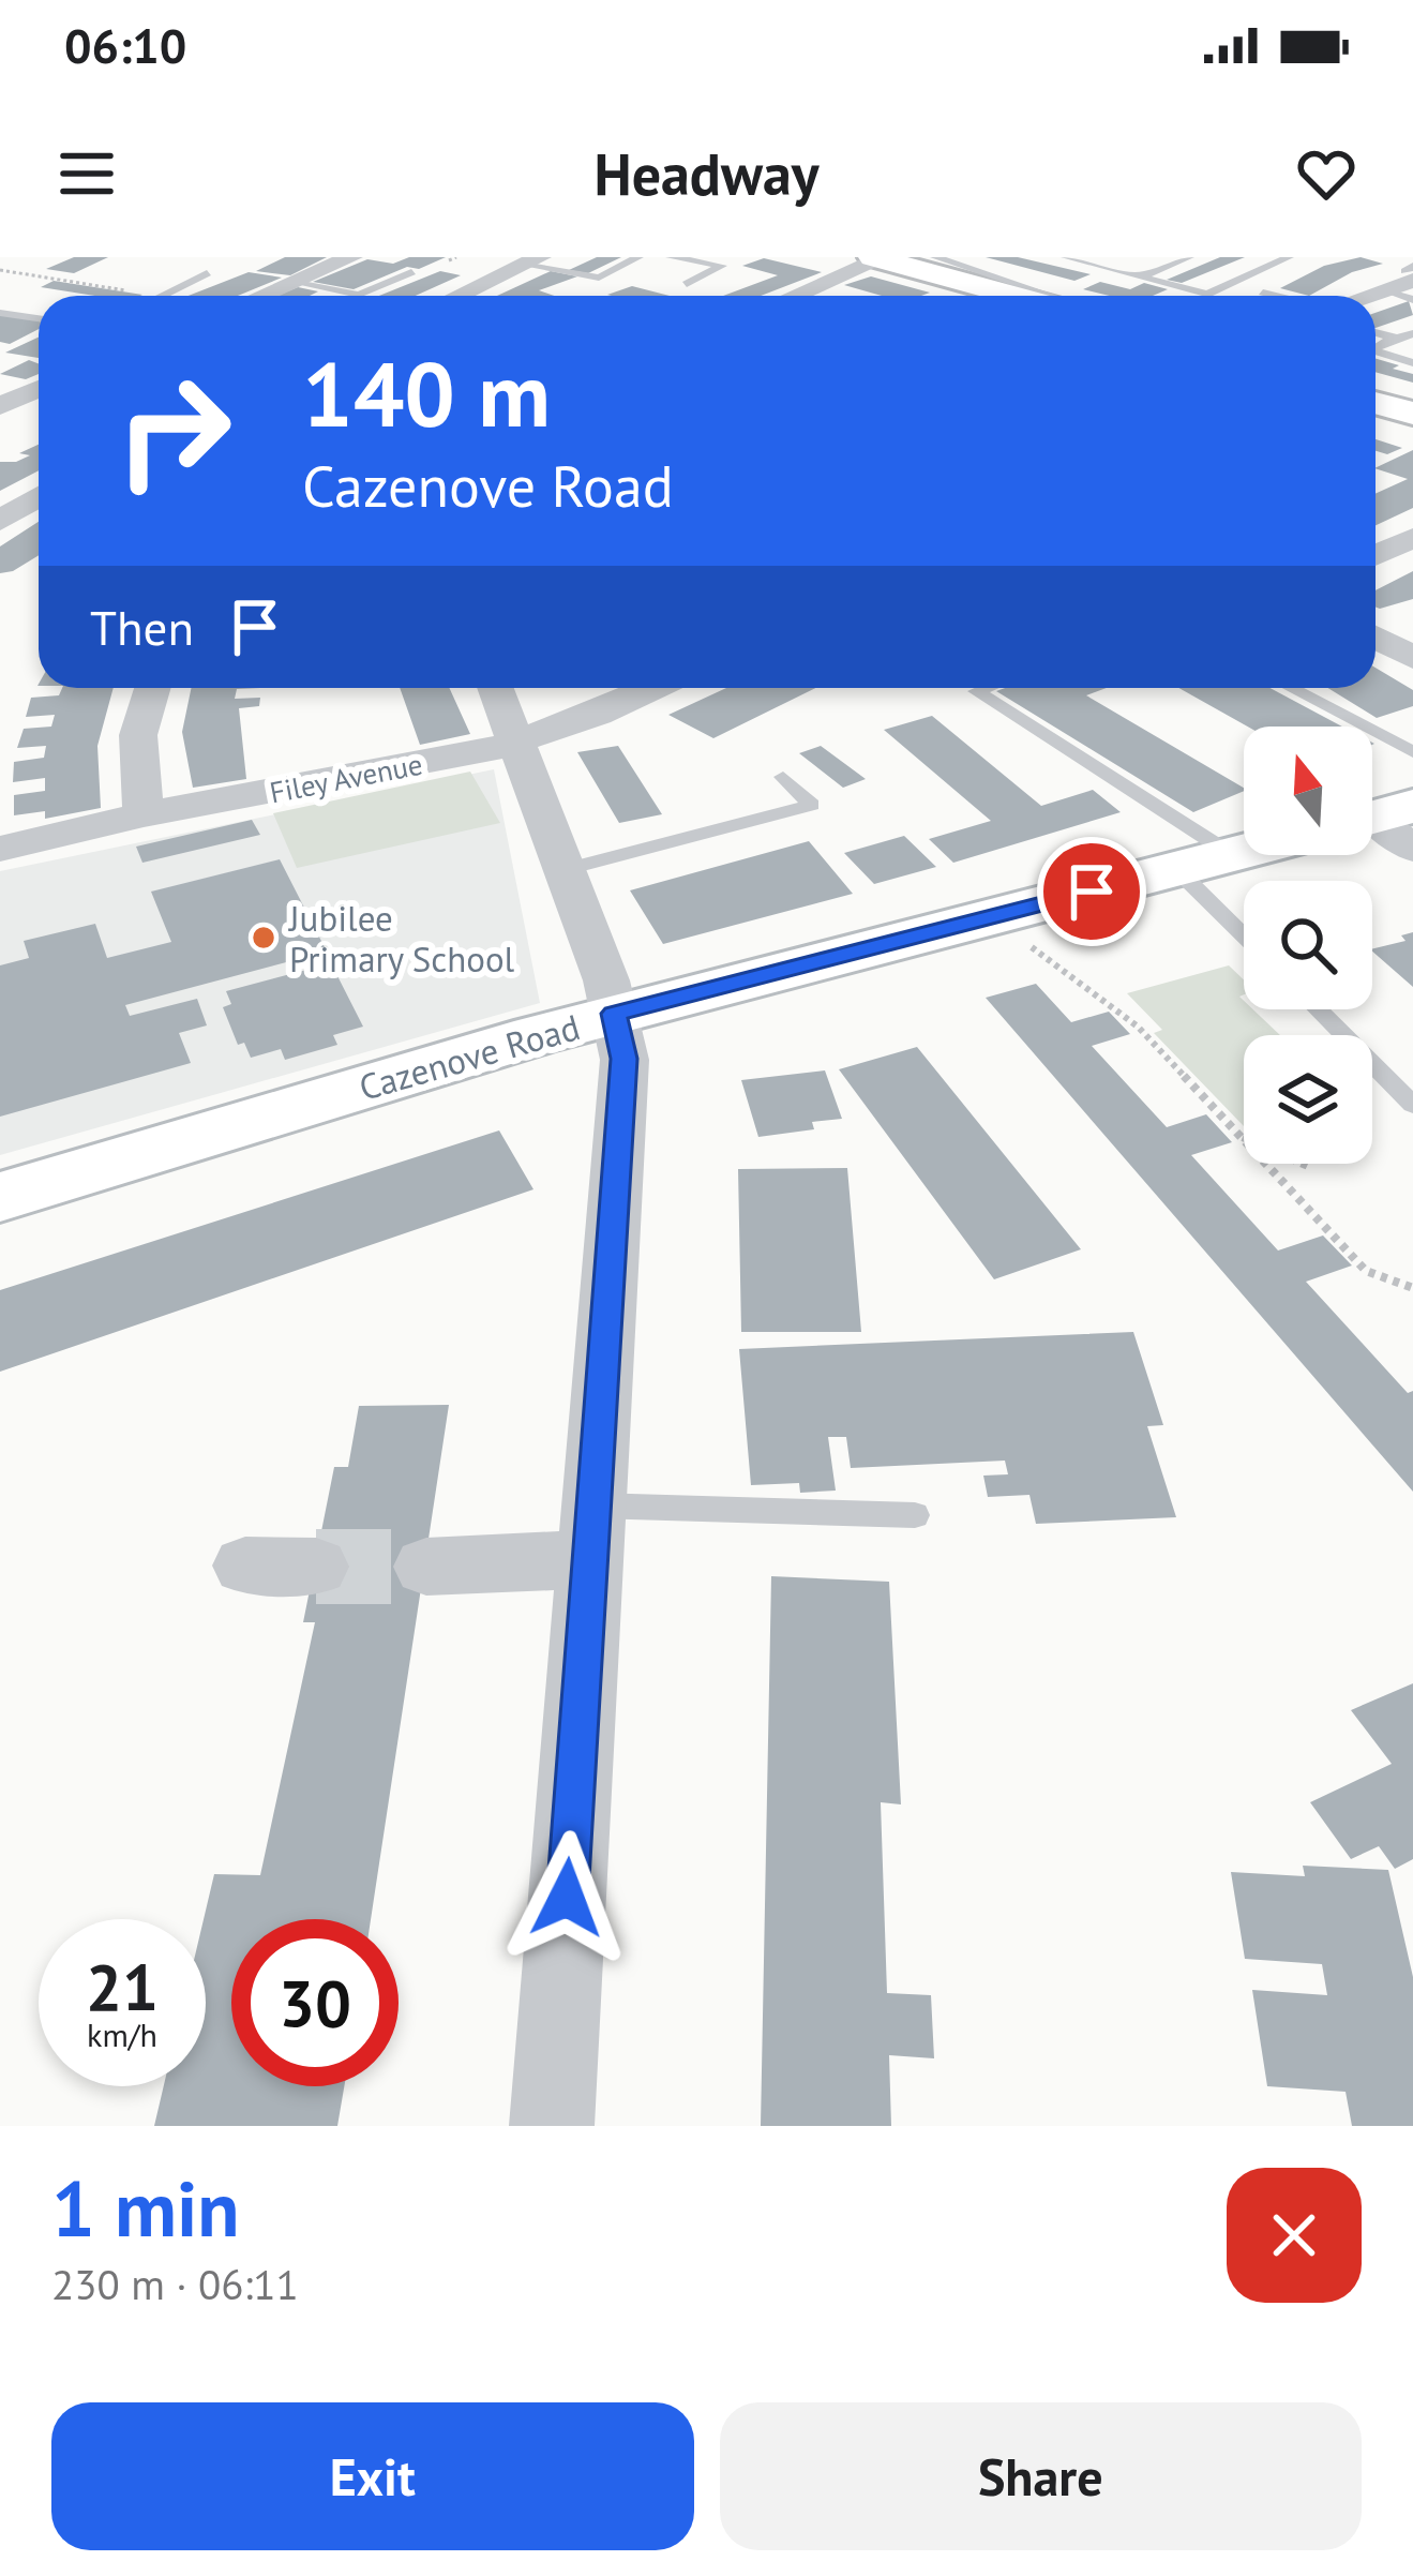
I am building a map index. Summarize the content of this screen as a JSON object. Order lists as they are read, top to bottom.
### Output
{
  "streets": {
    "main road": ["Cazenove Road"],
    "street": ["Filey Avenue"]
  },
  "places": ["Jubilee Primary School"],
  "north": "top",
  "page": {
    "status": "06:10",
    "header": "Headway",
    "turn": ["140 m", "Cazenove Road"],
    "then": "Then",
    "speed": "21 km/h",
    "limit": "30",
    "heading": ["1 min", "230 m · 06:11"],
    "buttons": ["Exit", "Share"]
  }
}
